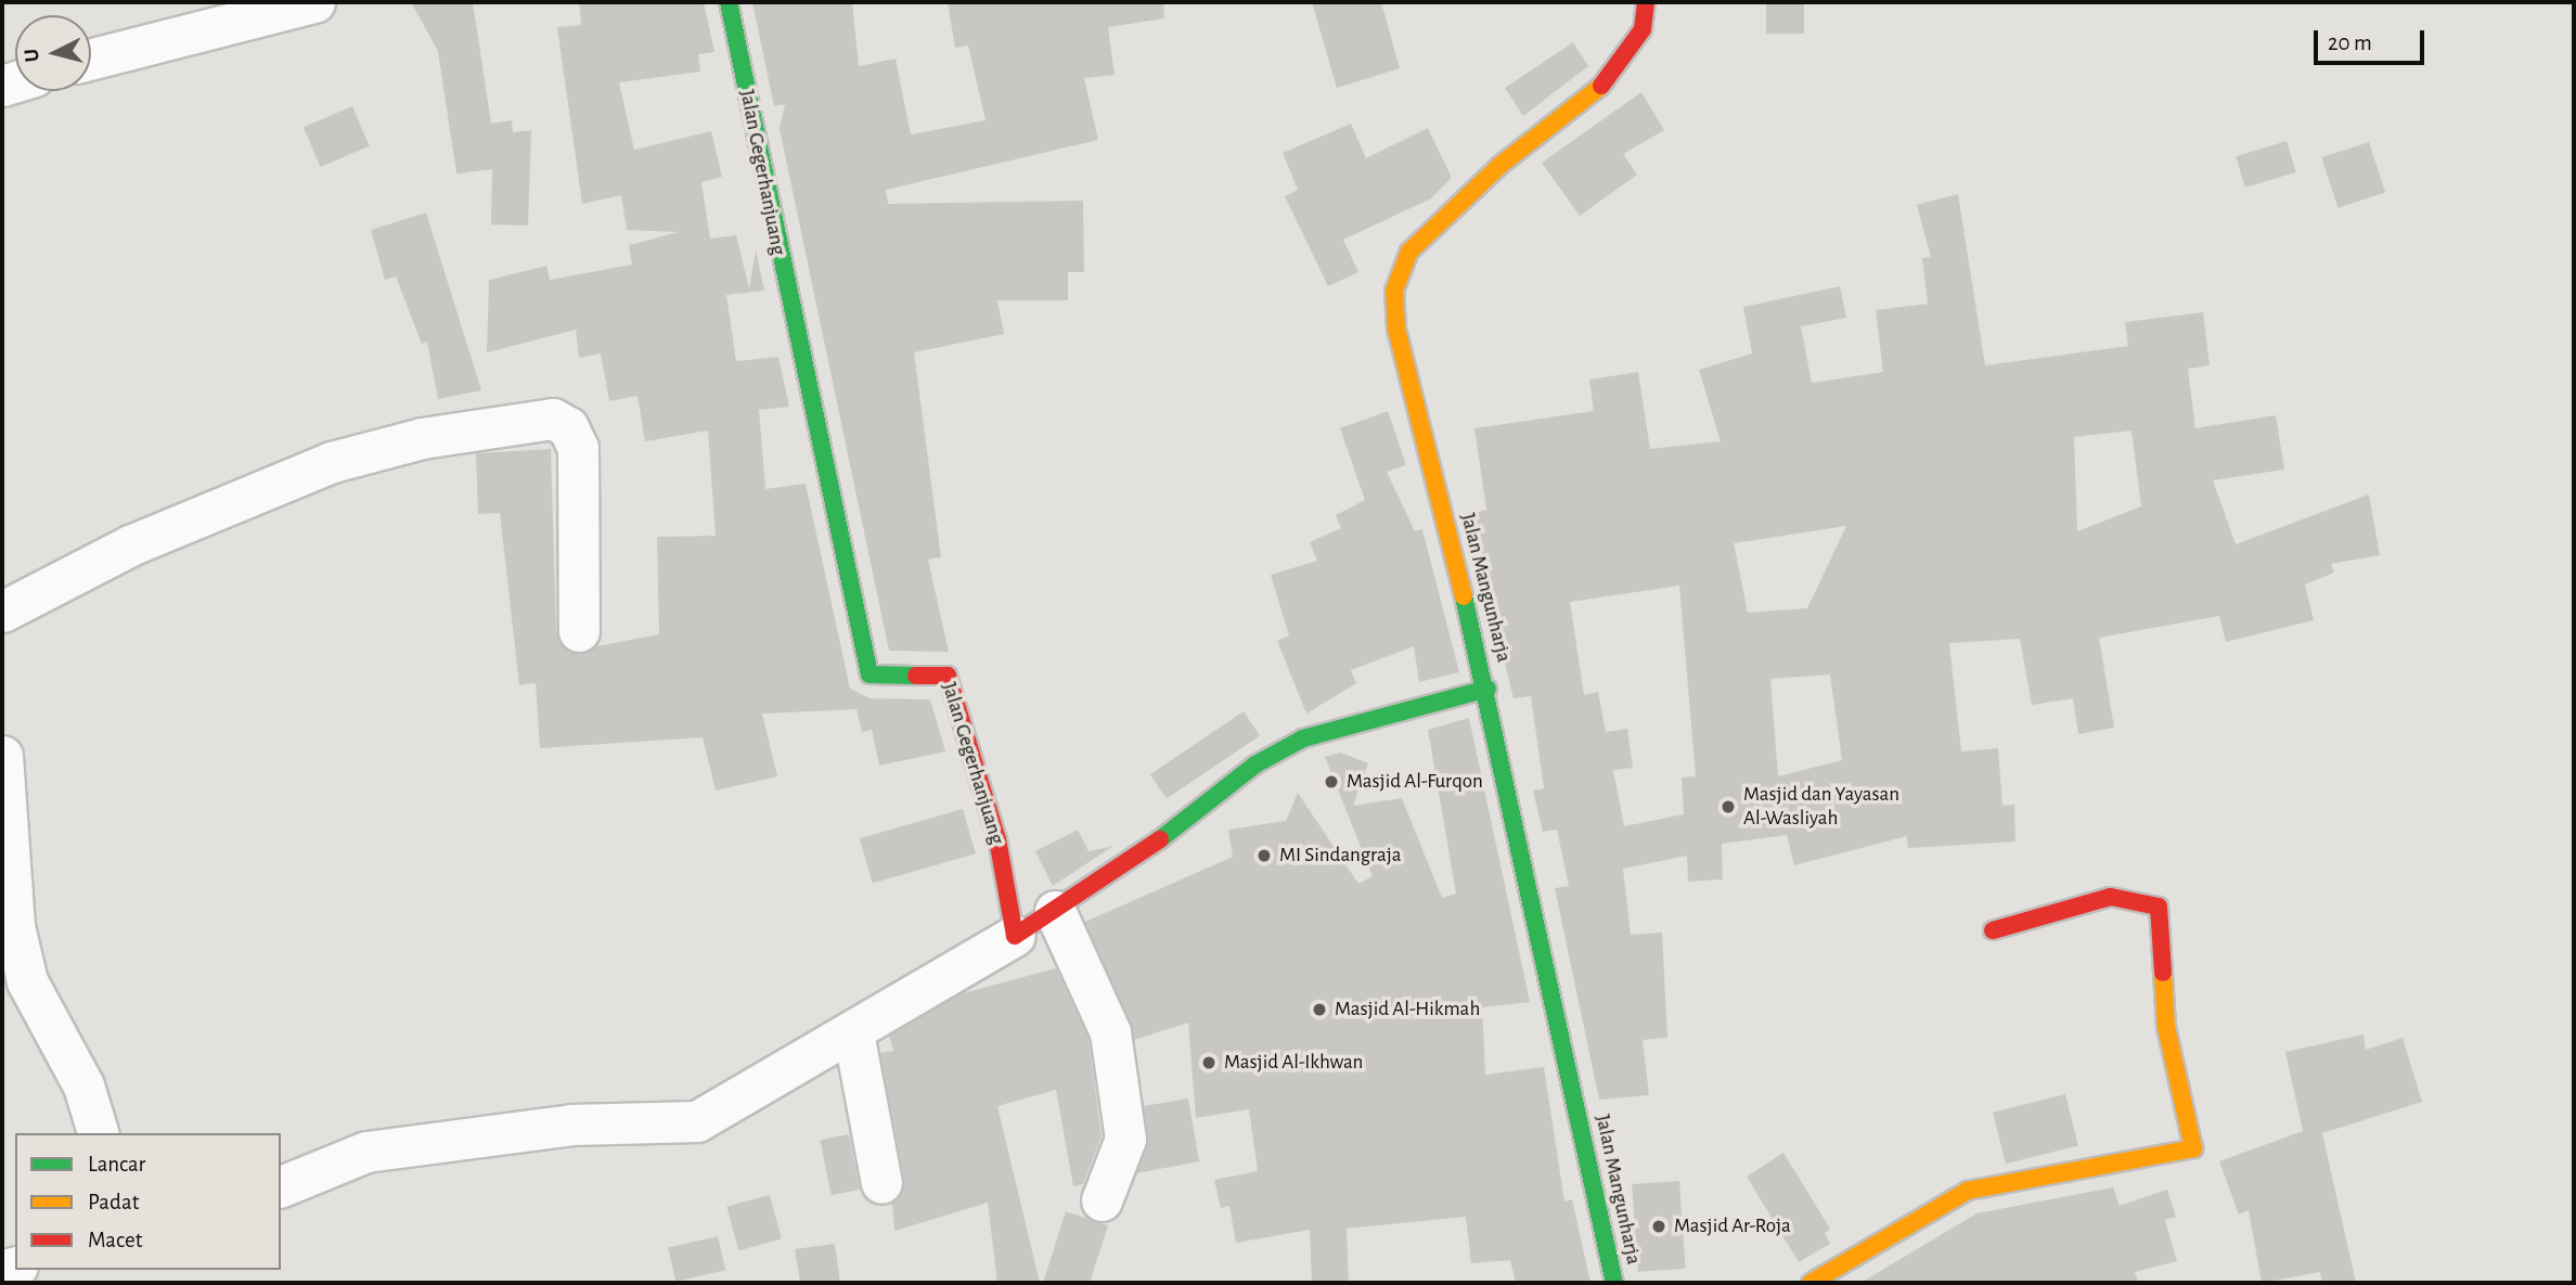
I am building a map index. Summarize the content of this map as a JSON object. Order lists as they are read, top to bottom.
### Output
{
  "streets": {
    "street": ["Jalan Gegerhanjuang", "Jalan Mangunharja"]
  },
  "places": [
    "Masjid Al-Furqon",
    "Masjid dan Yayasan Al-Wasliyah",
    "MI Sindangraja",
    "Masjid Al-Hikmah",
    "Masjid Al-Ikhwan",
    "Masjid Ar-Roja"
  ],
  "legend": ["Lancar", "Padat", "Macet"],
  "scale_bar": "20 m",
  "north": "left"
}
